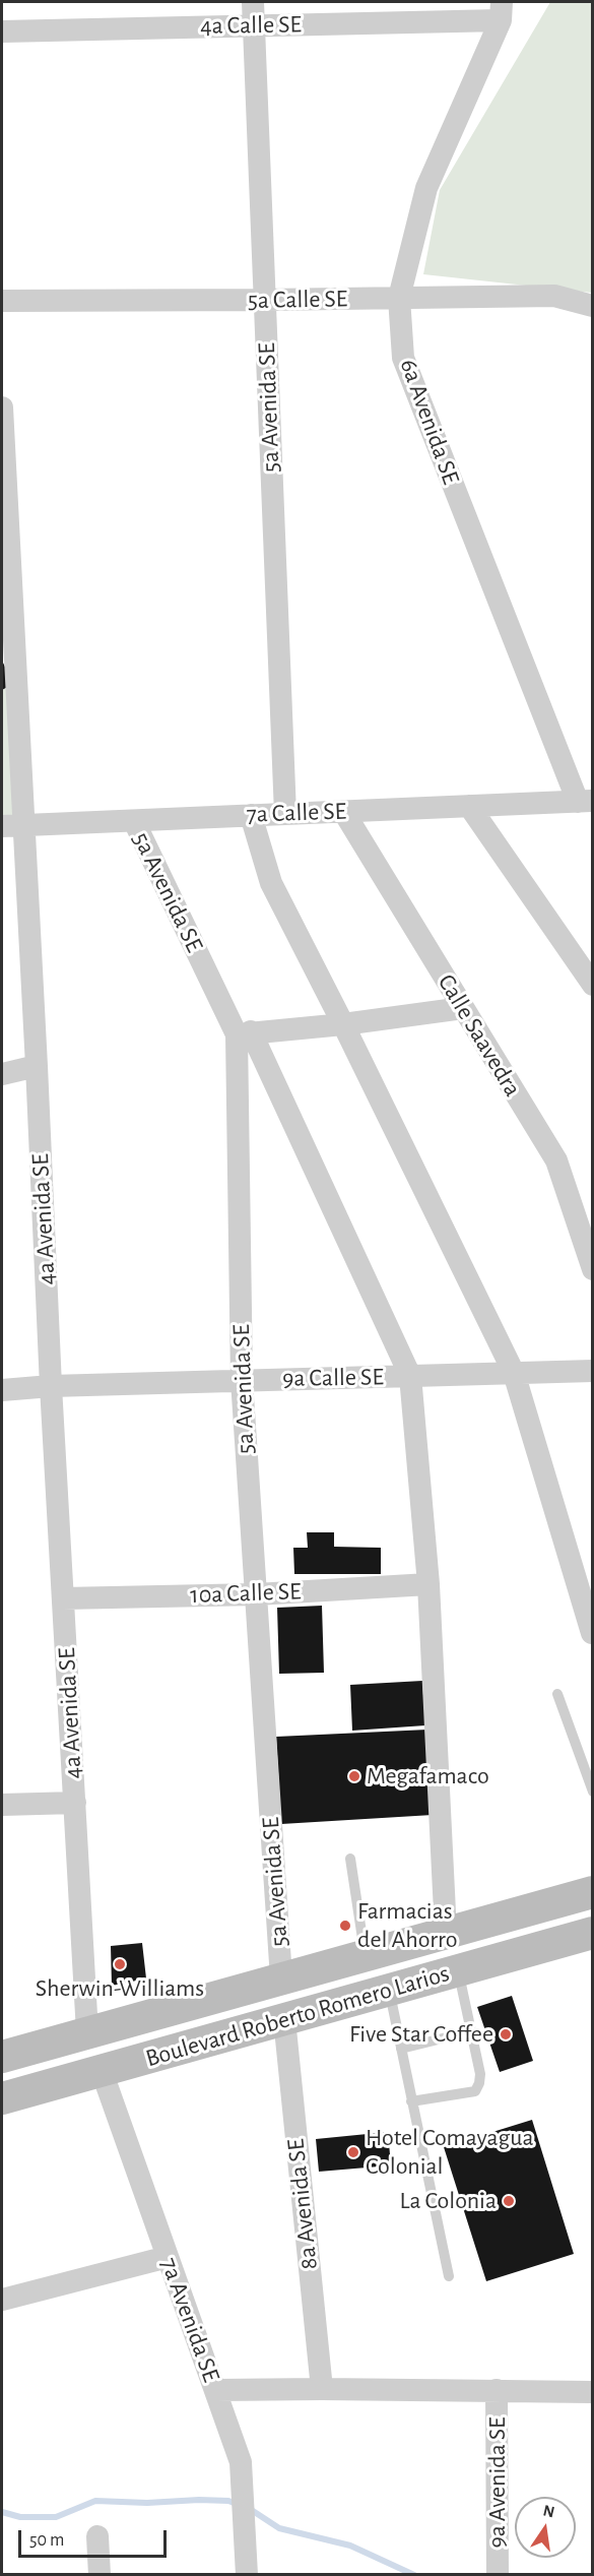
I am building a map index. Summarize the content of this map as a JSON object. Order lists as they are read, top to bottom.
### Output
{
  "streets": {
    "main road": ["Boulevard Roberto Romero Larios"],
    "street": [
      "4a Calle SE",
      "5a Calle SE",
      "5a Avenida SE",
      "6a Avenida SE",
      "7a Calle SE",
      "Calle Saavedra",
      "4a Avenida SE",
      "9a Calle SE",
      "10a Calle SE",
      "8a Avenida SE",
      "7a Avenida SE",
      "9a Avenida SE"
    ]
  },
  "crossings": [
    ["4a Calle SE", "5a Avenida SE"],
    ["4a Calle SE", "6a Avenida SE"],
    ["5a Calle SE", "5a Avenida SE"],
    ["5a Calle SE", "6a Avenida SE"],
    ["5a Avenida SE", "7a Calle SE"],
    ["5a Avenida SE", "9a Calle SE"],
    ["5a Avenida SE", "10a Calle SE"],
    ["5a Avenida SE", "Boulevard Roberto Romero Larios"],
    ["6a Avenida SE", "7a Calle SE"],
    ["7a Calle SE", "Calle Saavedra"],
    ["7a Calle SE", "4a Avenida SE"],
    ["4a Avenida SE", "9a Calle SE"],
    ["4a Avenida SE", "10a Calle SE"],
    ["4a Avenida SE", "Boulevard Roberto Romero Larios"],
    ["Boulevard Roberto Romero Larios", "8a Avenida SE"],
    ["Boulevard Roberto Romero Larios", "7a Avenida SE"]
  ],
  "places": [
    "Megafamaco",
    "Farmacias del Ahorro",
    "Sherwin-Williams",
    "Five Star Coffee",
    "Hotel Comayagua Colonial",
    "La Colonia"
  ],
  "scale_bar": "50 m",
  "north": "top"
}
